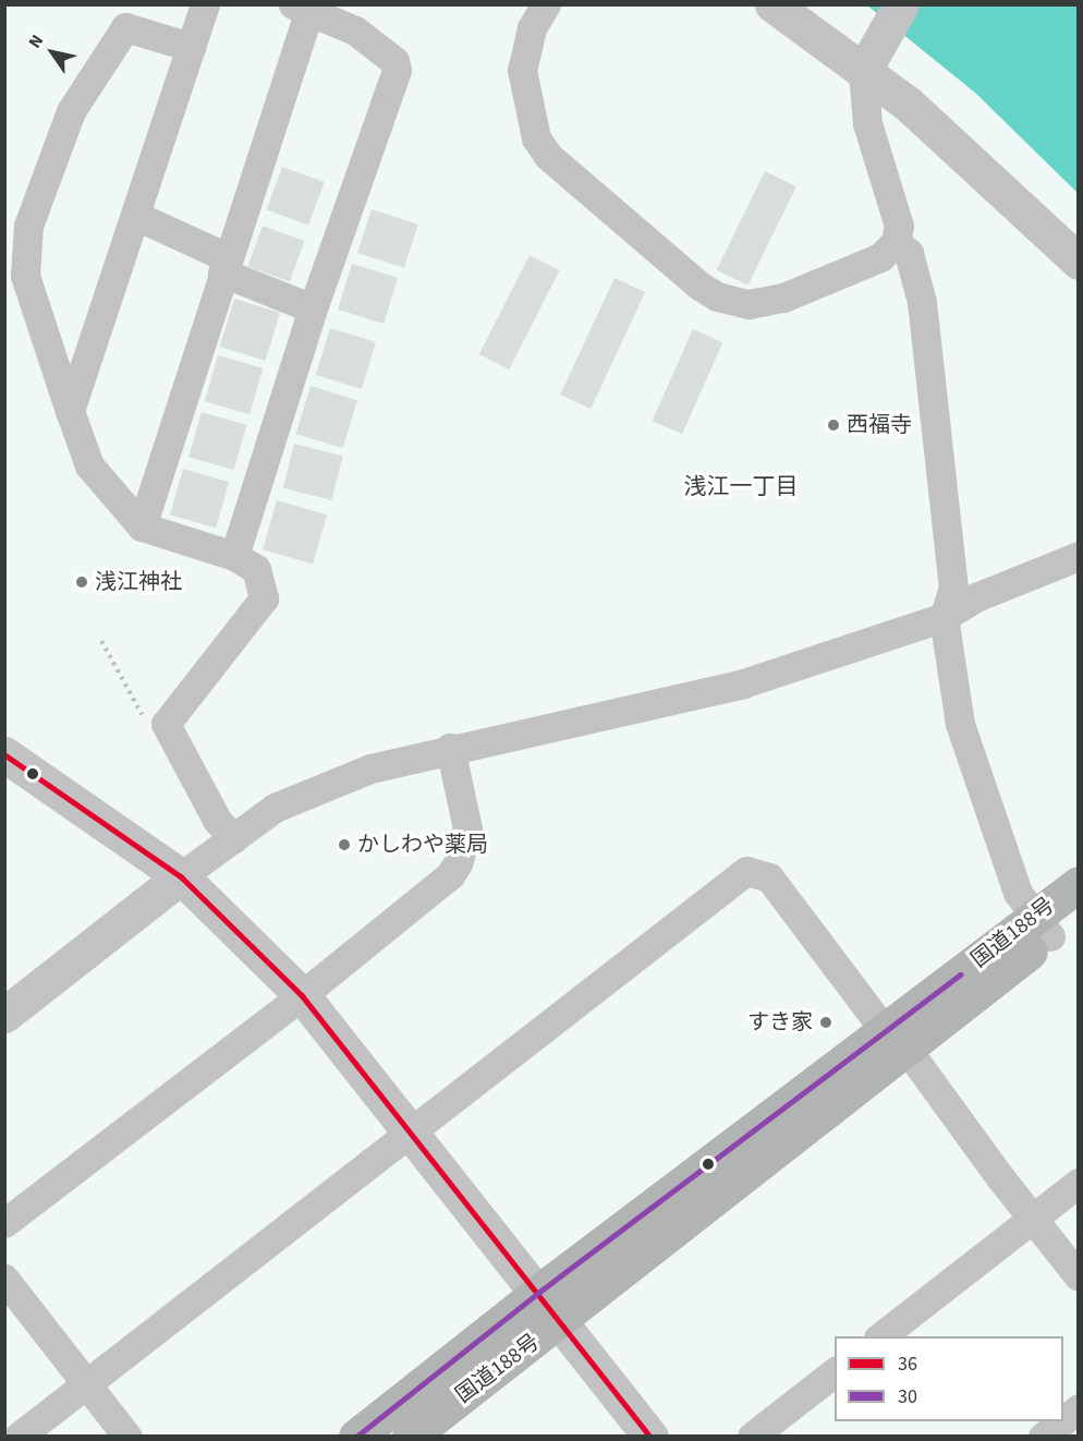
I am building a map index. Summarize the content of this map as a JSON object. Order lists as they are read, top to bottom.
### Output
{
  "streets": {
    "highway": ["国道188号"]
  },
  "districts": ["浅江一丁目"],
  "places": [
    "西福寺",
    "浅江神社",
    "かしわや薬局",
    "すき家"
  ],
  "lines": ["transit line 36", "transit line 30"],
  "legend": ["36", "30"],
  "north": "top left"
}
